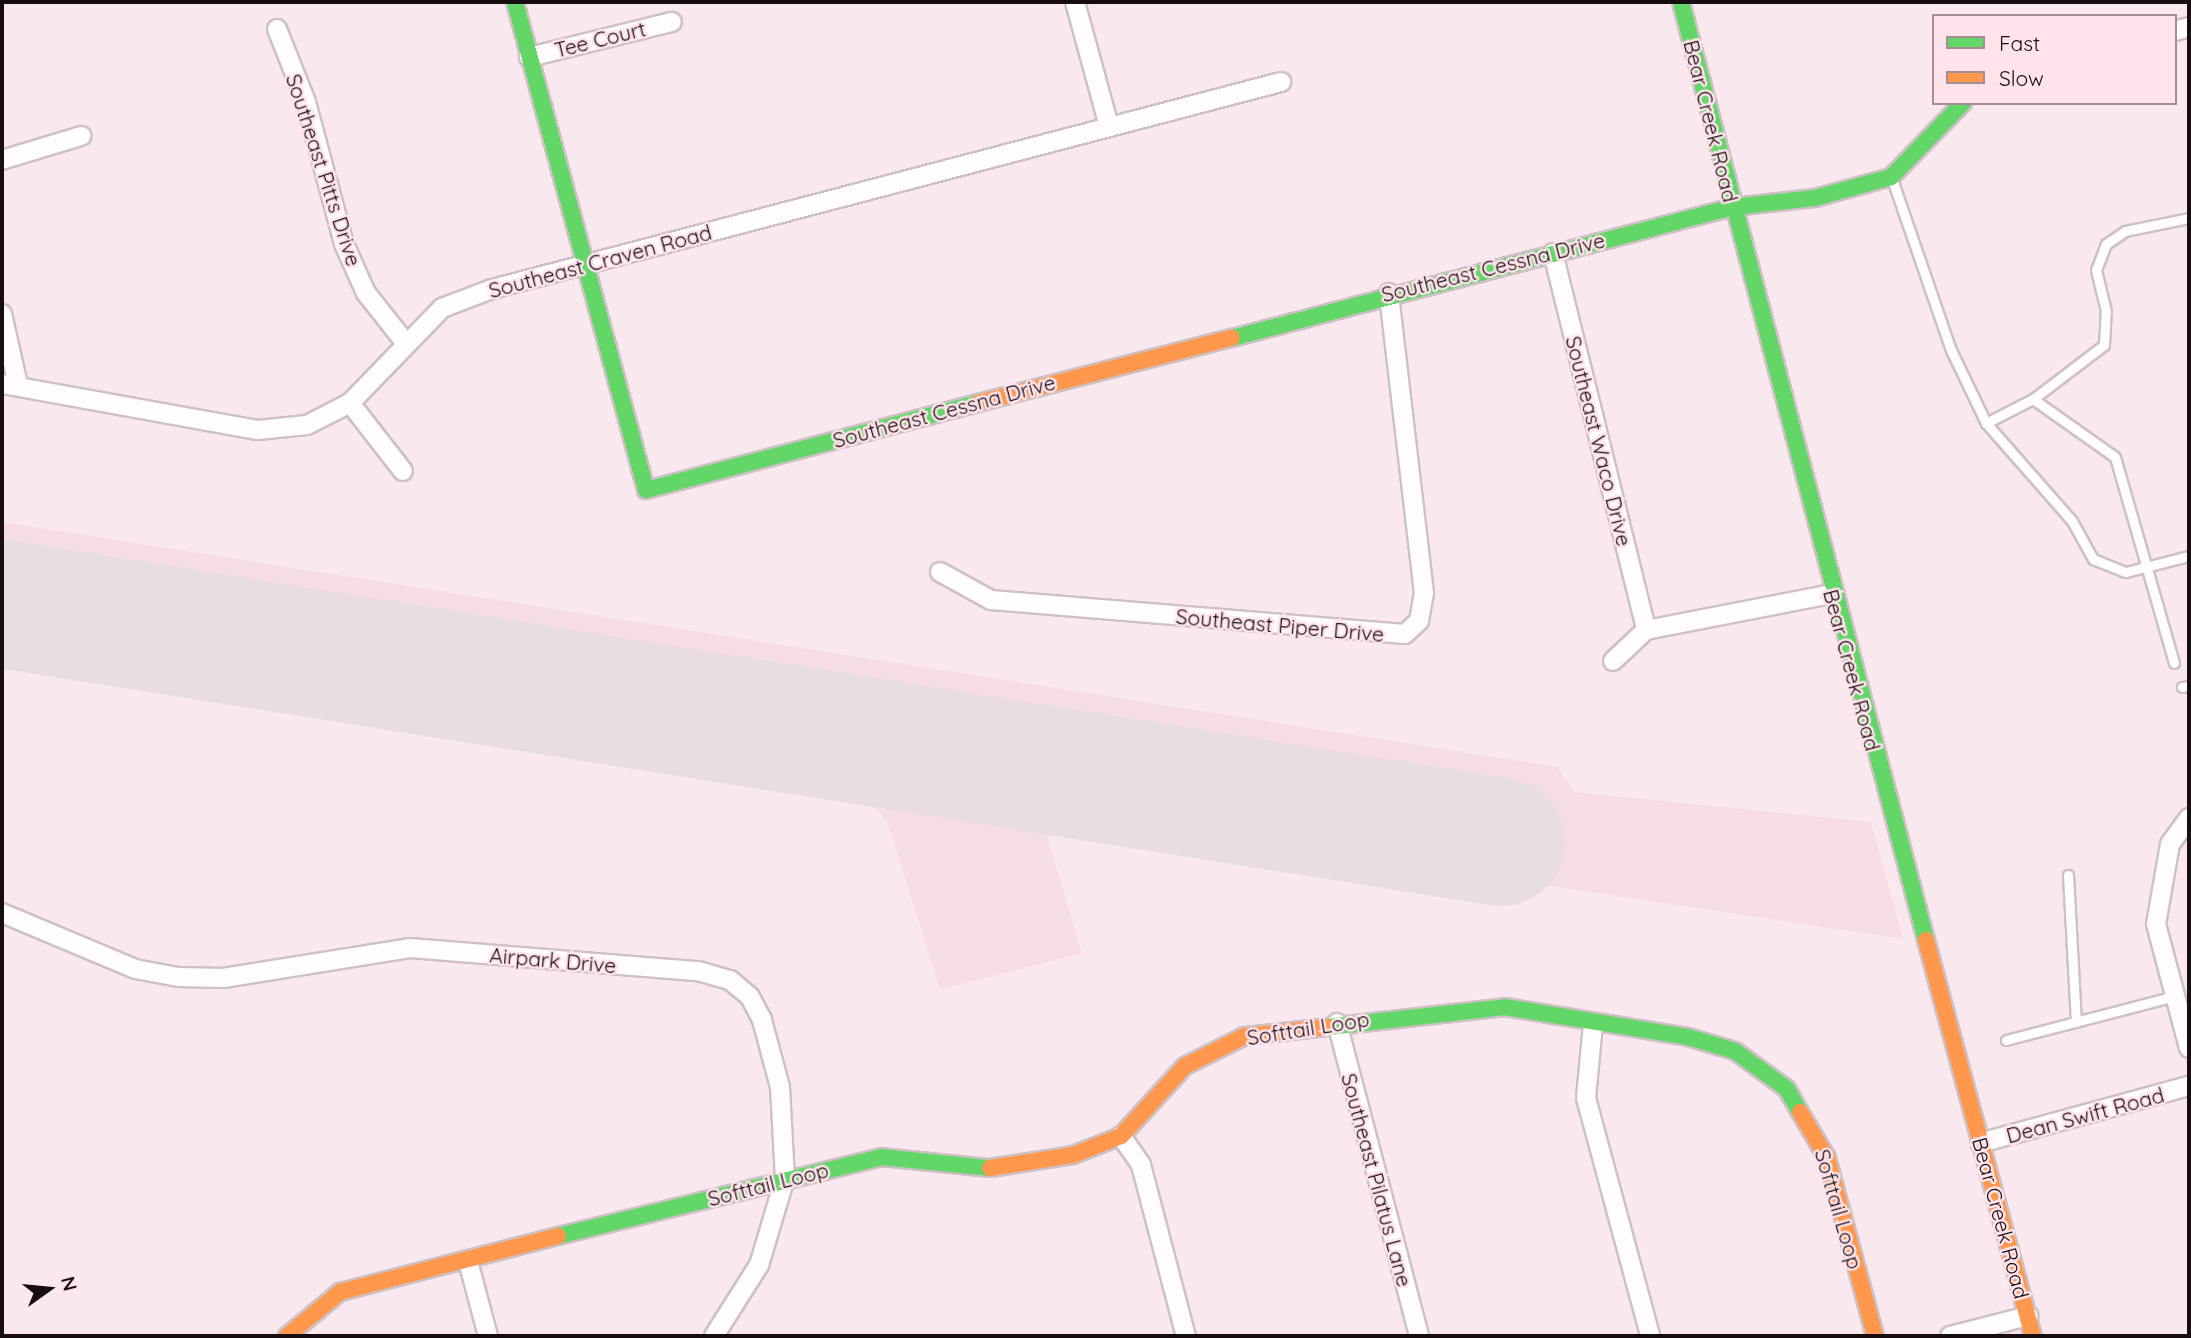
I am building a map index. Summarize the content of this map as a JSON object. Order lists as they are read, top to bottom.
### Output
{
  "streets": {
    "street": [
      "Tee Court",
      "Bear Creek Road",
      "Southeast Pitts Drive",
      "Southeast Craven Road",
      "Southeast Cessna Drive",
      "Southeast Waco Drive",
      "Southeast Piper Drive",
      "Airpark Drive",
      "Softtail Loop",
      "Dean Swift Road",
      "Southeast Pilatus Lane"
    ]
  },
  "crossings": [
    ["Tee Court", "Southeast Cessna Drive"],
    ["Bear Creek Road", "Southeast Cessna Drive"],
    ["Bear Creek Road", "Dean Swift Road"],
    ["Southeast Pitts Drive", "Southeast Craven Road"],
    ["Southeast Craven Road", "Southeast Cessna Drive"],
    ["Southeast Cessna Drive", "Southeast Waco Drive"],
    ["Southeast Cessna Drive", "Southeast Piper Drive"],
    ["Airpark Drive", "Softtail Loop"],
    ["Softtail Loop", "Southeast Pilatus Lane"]
  ],
  "legend": ["Fast", "Slow"],
  "north": "right"
}
